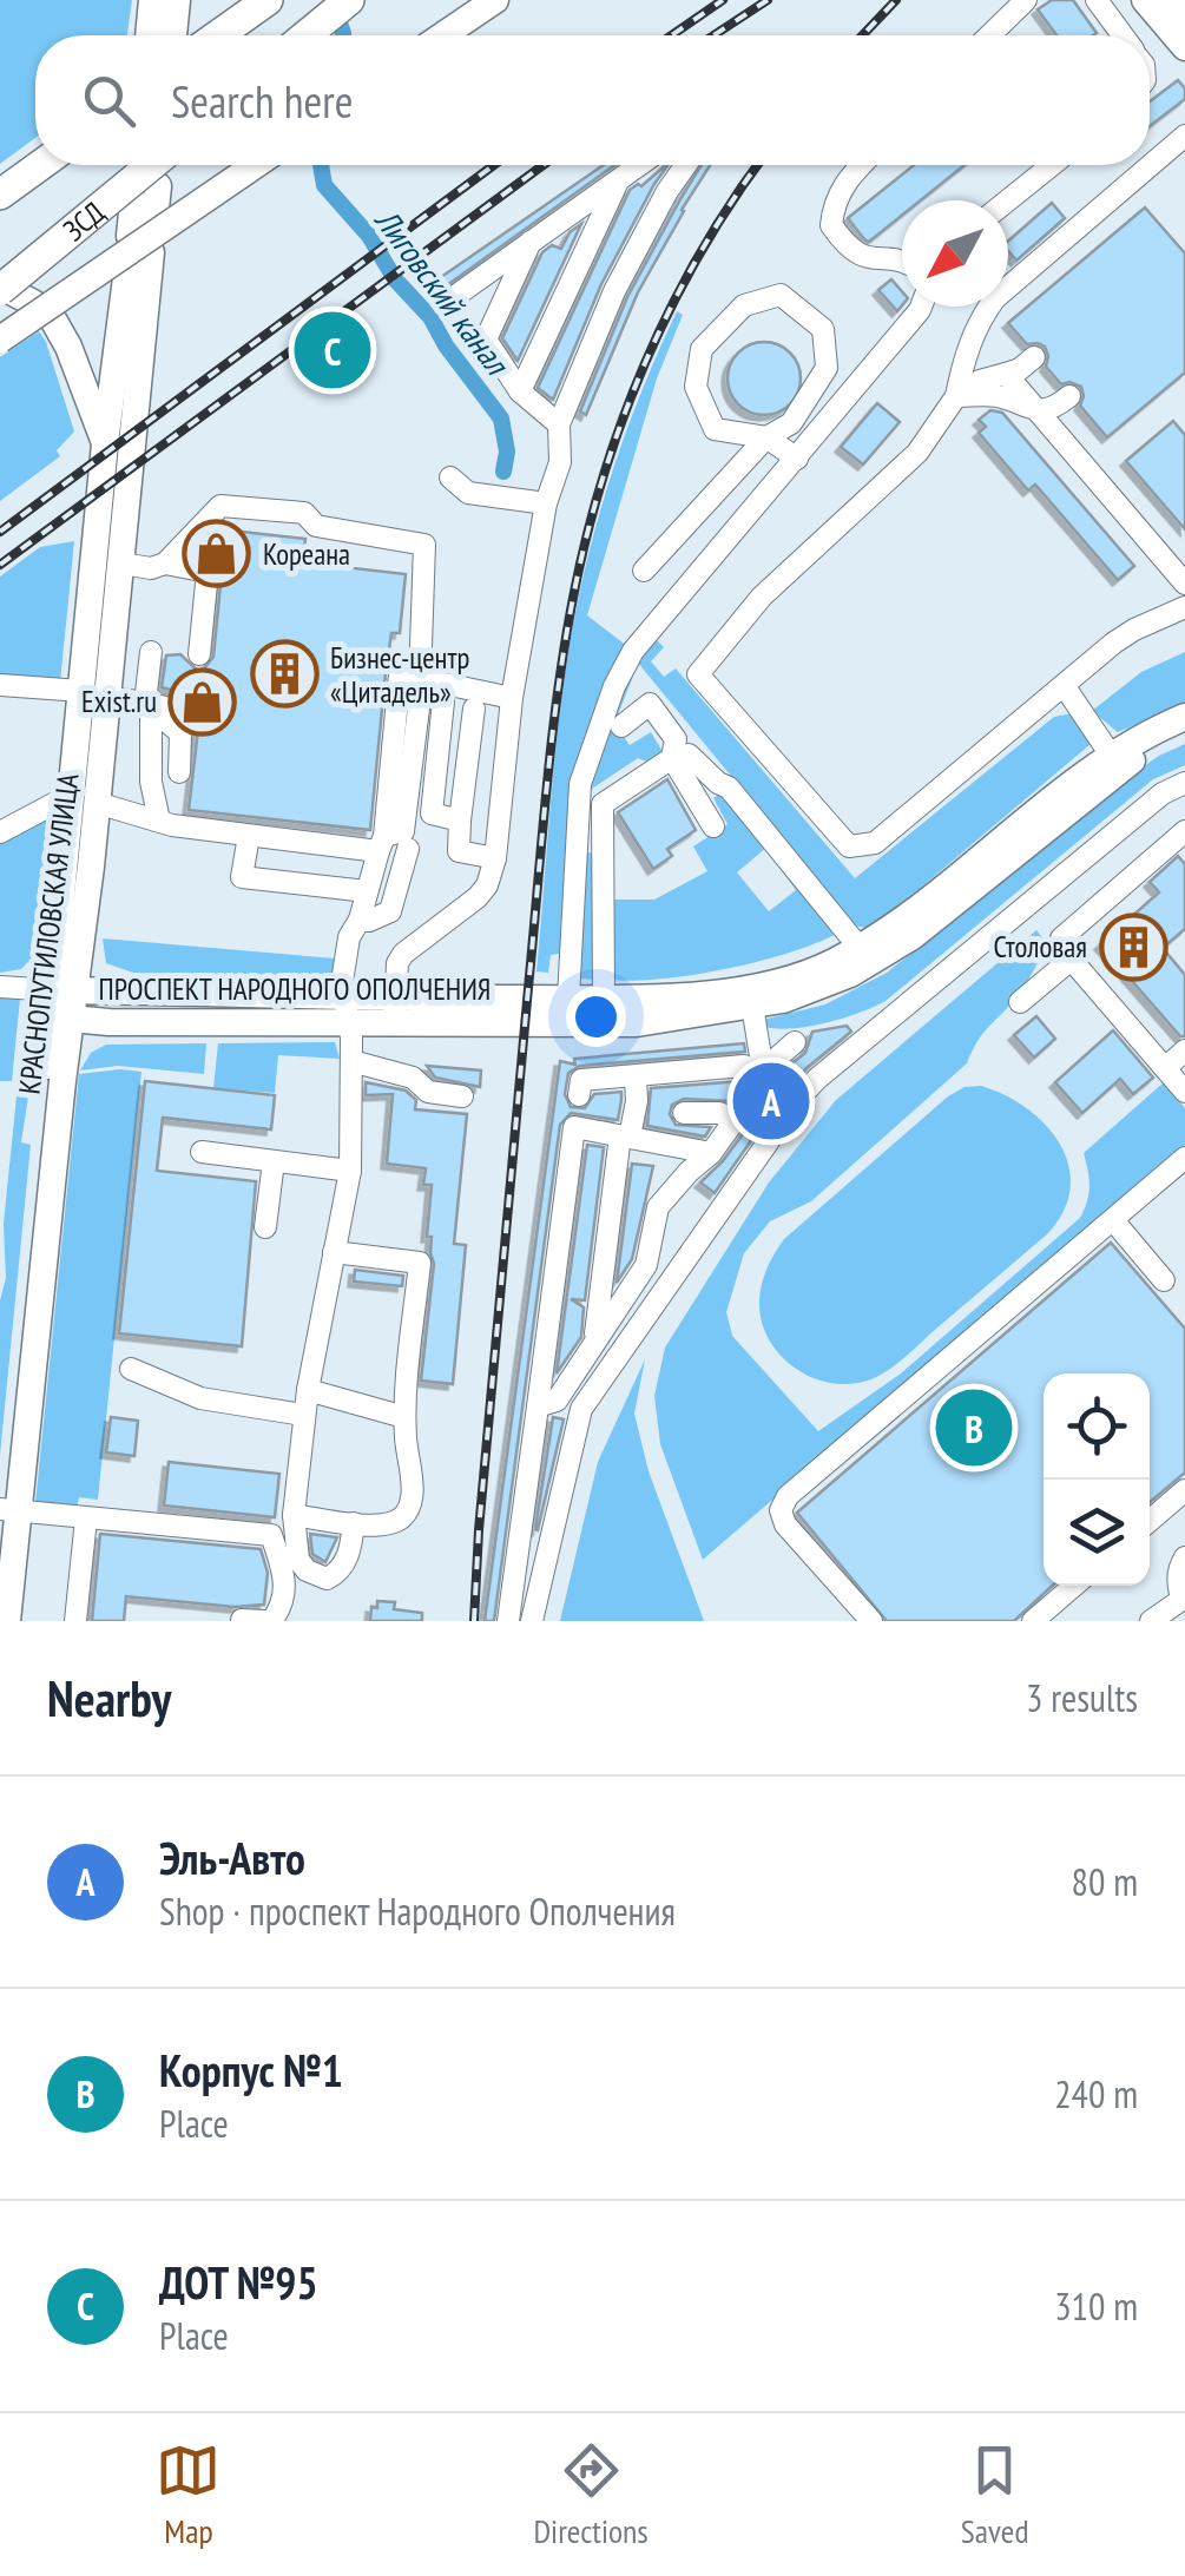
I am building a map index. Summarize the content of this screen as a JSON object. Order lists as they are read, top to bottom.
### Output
{
  "streets": {
    "highway": ["ЗСД"],
    "main road": ["КРАСНОПУТИЛОВСКАЯ УЛИЦА", "ПРОСПЕКТ НАРОДНОГО ОПОЛЧЕНИЯ"]
  },
  "crossings": [
    ["КРАСНОПУТИЛОВСКАЯ УЛИЦА", "ПРОСПЕКТ НАРОДНОГО ОПОЛЧЕНИЯ"]
  ],
  "water": ["Лиговский канал"],
  "places": {
    "shop": ["Кореана", "Exist.ru"],
    "building": ["Бизнес-центр «Цитадель»", "Столовая"]
  },
  "north": "bottom left",
  "page": {
    "search": "Search here",
    "pins": ["C", "A", "B"],
    "heading": ["Nearby", "3 results"],
    "list": [
      {
        "mark": "A",
        "name": "Эль-Авто",
        "note": "Shop · проспект Народного Ополчения",
        "value": "80 m"
      },
      {
        "mark": "B",
        "name": "Корпус №1",
        "note": "Place",
        "value": "240 m"
      },
      {
        "mark": "C",
        "name": "ДОТ №95",
        "note": "Place",
        "value": "310 m"
      }
    ],
    "nav": ["Map", "Directions", "Saved"]
  }
}
